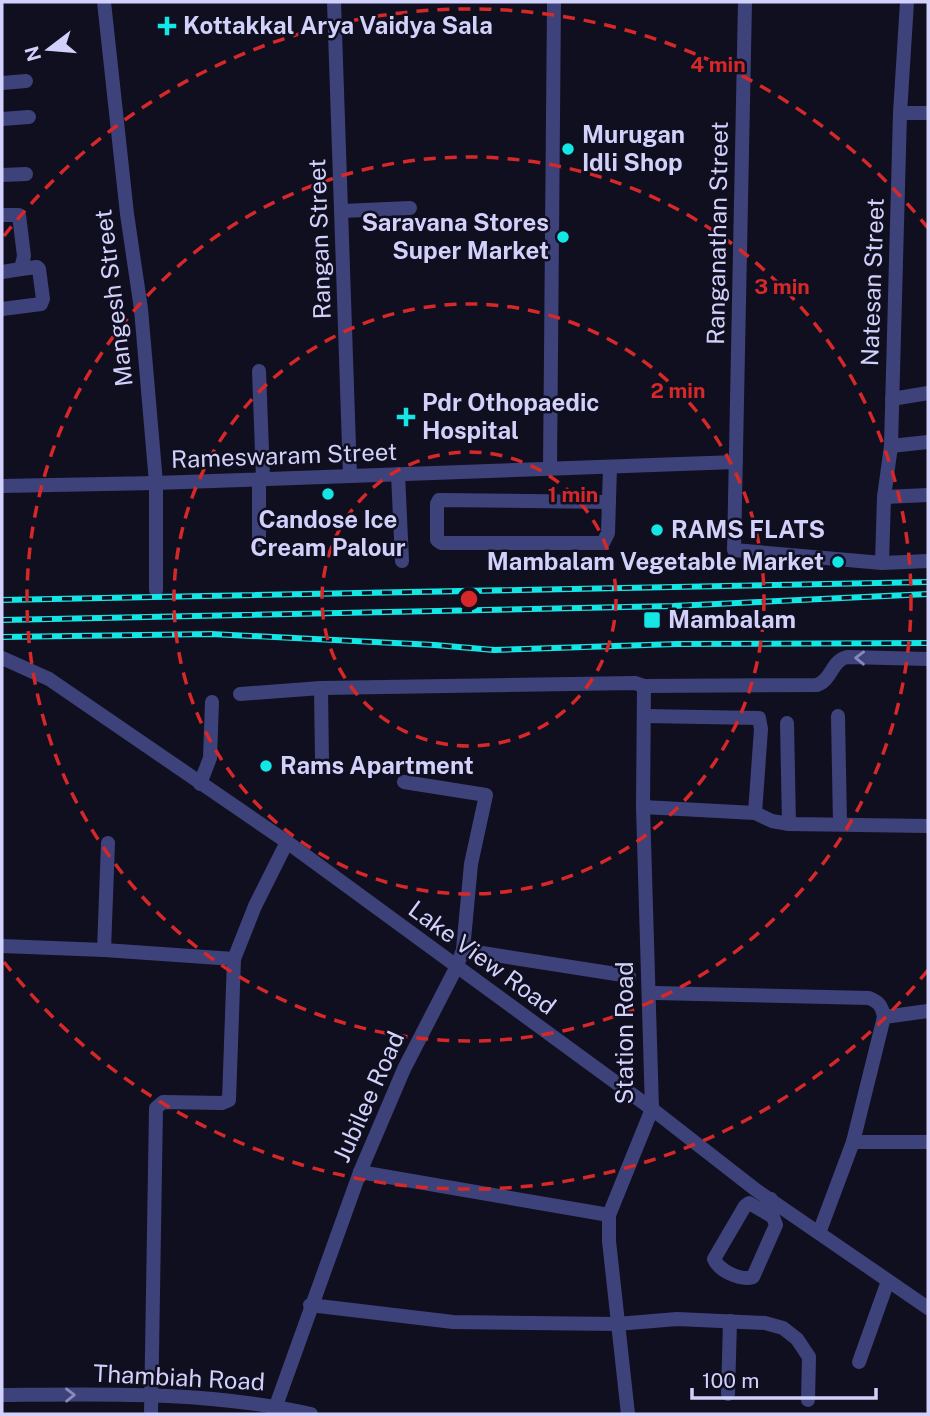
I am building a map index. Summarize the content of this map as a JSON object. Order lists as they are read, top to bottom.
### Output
{
  "streets": {
    "street": [
      "Ranganathan Street",
      "Rangan Street",
      "Natesan Street",
      "Mangesh Street",
      "Rameswaram Street",
      "Lake View Road",
      "Station Road",
      "Jubilee Road",
      "Thambiah Road"
    ]
  },
  "crossings": [
    ["Ranganathan Street", "Natesan Street"],
    ["Ranganathan Street", "Rameswaram Street"],
    ["Rangan Street", "Rameswaram Street"],
    ["Mangesh Street", "Rameswaram Street"],
    ["Lake View Road", "Station Road"],
    ["Lake View Road", "Jubilee Road"],
    ["Jubilee Road", "Thambiah Road"]
  ],
  "one_way": ["Thambiah Road"],
  "places": {
    "health": ["Kottakkal Arya Vaidya Sala", "Pdr Othopaedic Hospital"],
    "other": [
      "Murugan Idli Shop",
      "Saravana Stores Super Market",
      "Candose Ice Cream Palour",
      "RAMS FLATS",
      "Mambalam Vegetable Market",
      "Rams Apartment"
    ],
    "transit": ["Mambalam"]
  },
  "scale_bar": "100 m",
  "north": "left",
  "rings": [
    "4 min",
    "3 min",
    "2 min",
    "1 min"
  ]
}
